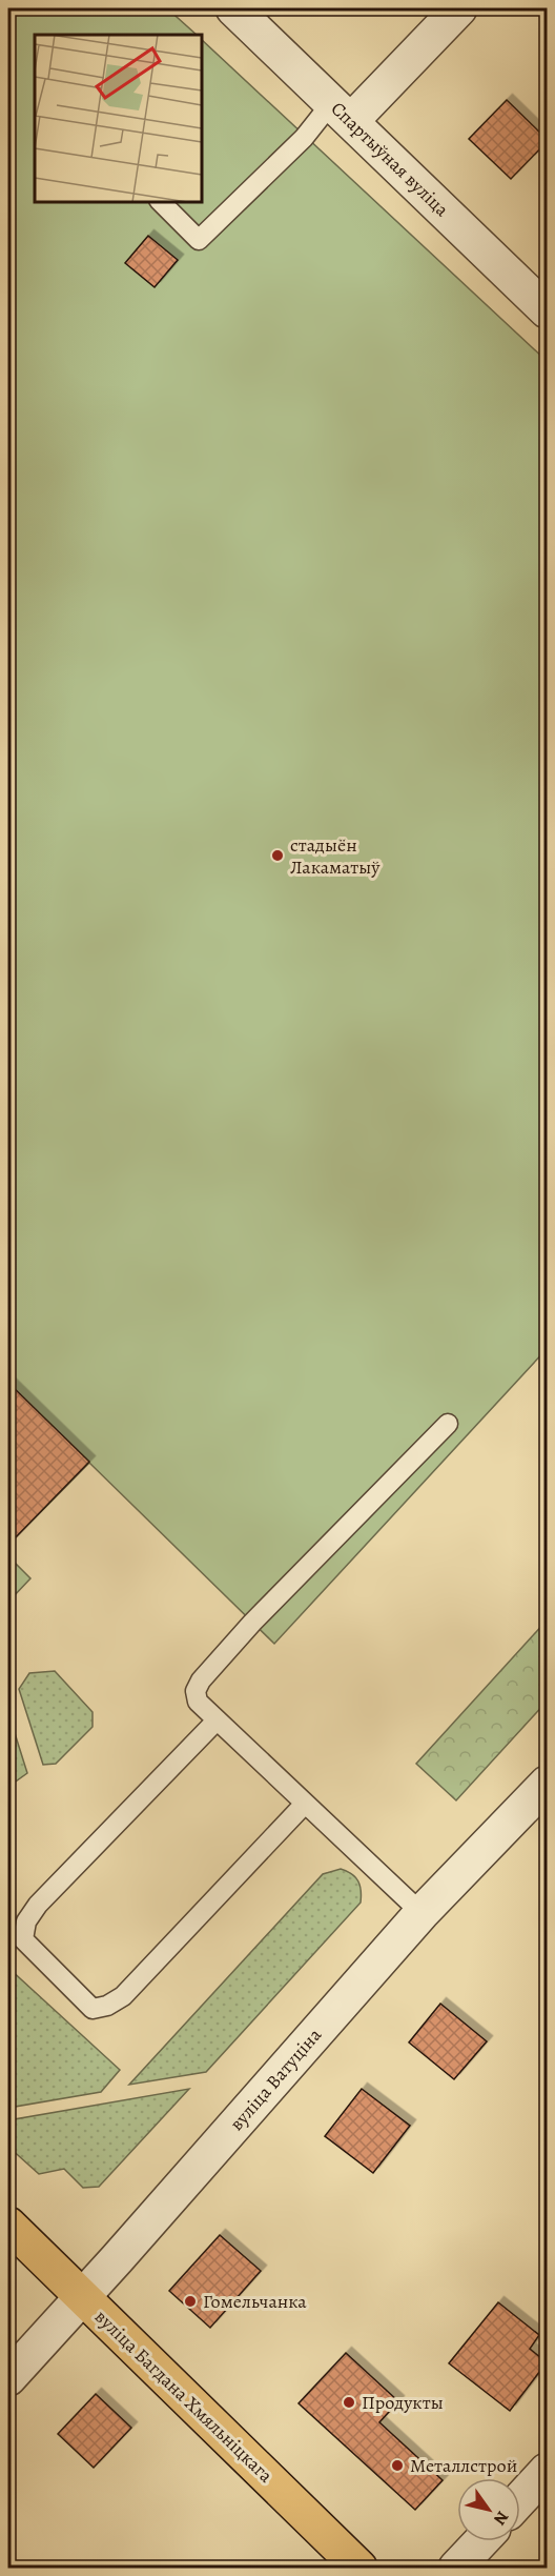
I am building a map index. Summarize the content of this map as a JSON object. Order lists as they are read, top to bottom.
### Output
{
  "streets": {
    "main road": ["вуліца Багдана Хмяльніцкага"],
    "street": ["Спартыўная вуліца", "вуліца Ватуціна"]
  },
  "crossings": [
    ["вуліца Ватуціна", "вуліца Багдана Хмяльніцкага"]
  ],
  "places": [
    "стадыён Лакаматыў",
    "Гомельчанка",
    "Продукты",
    "Металлстрой"
  ],
  "north": "bottom right"
}
